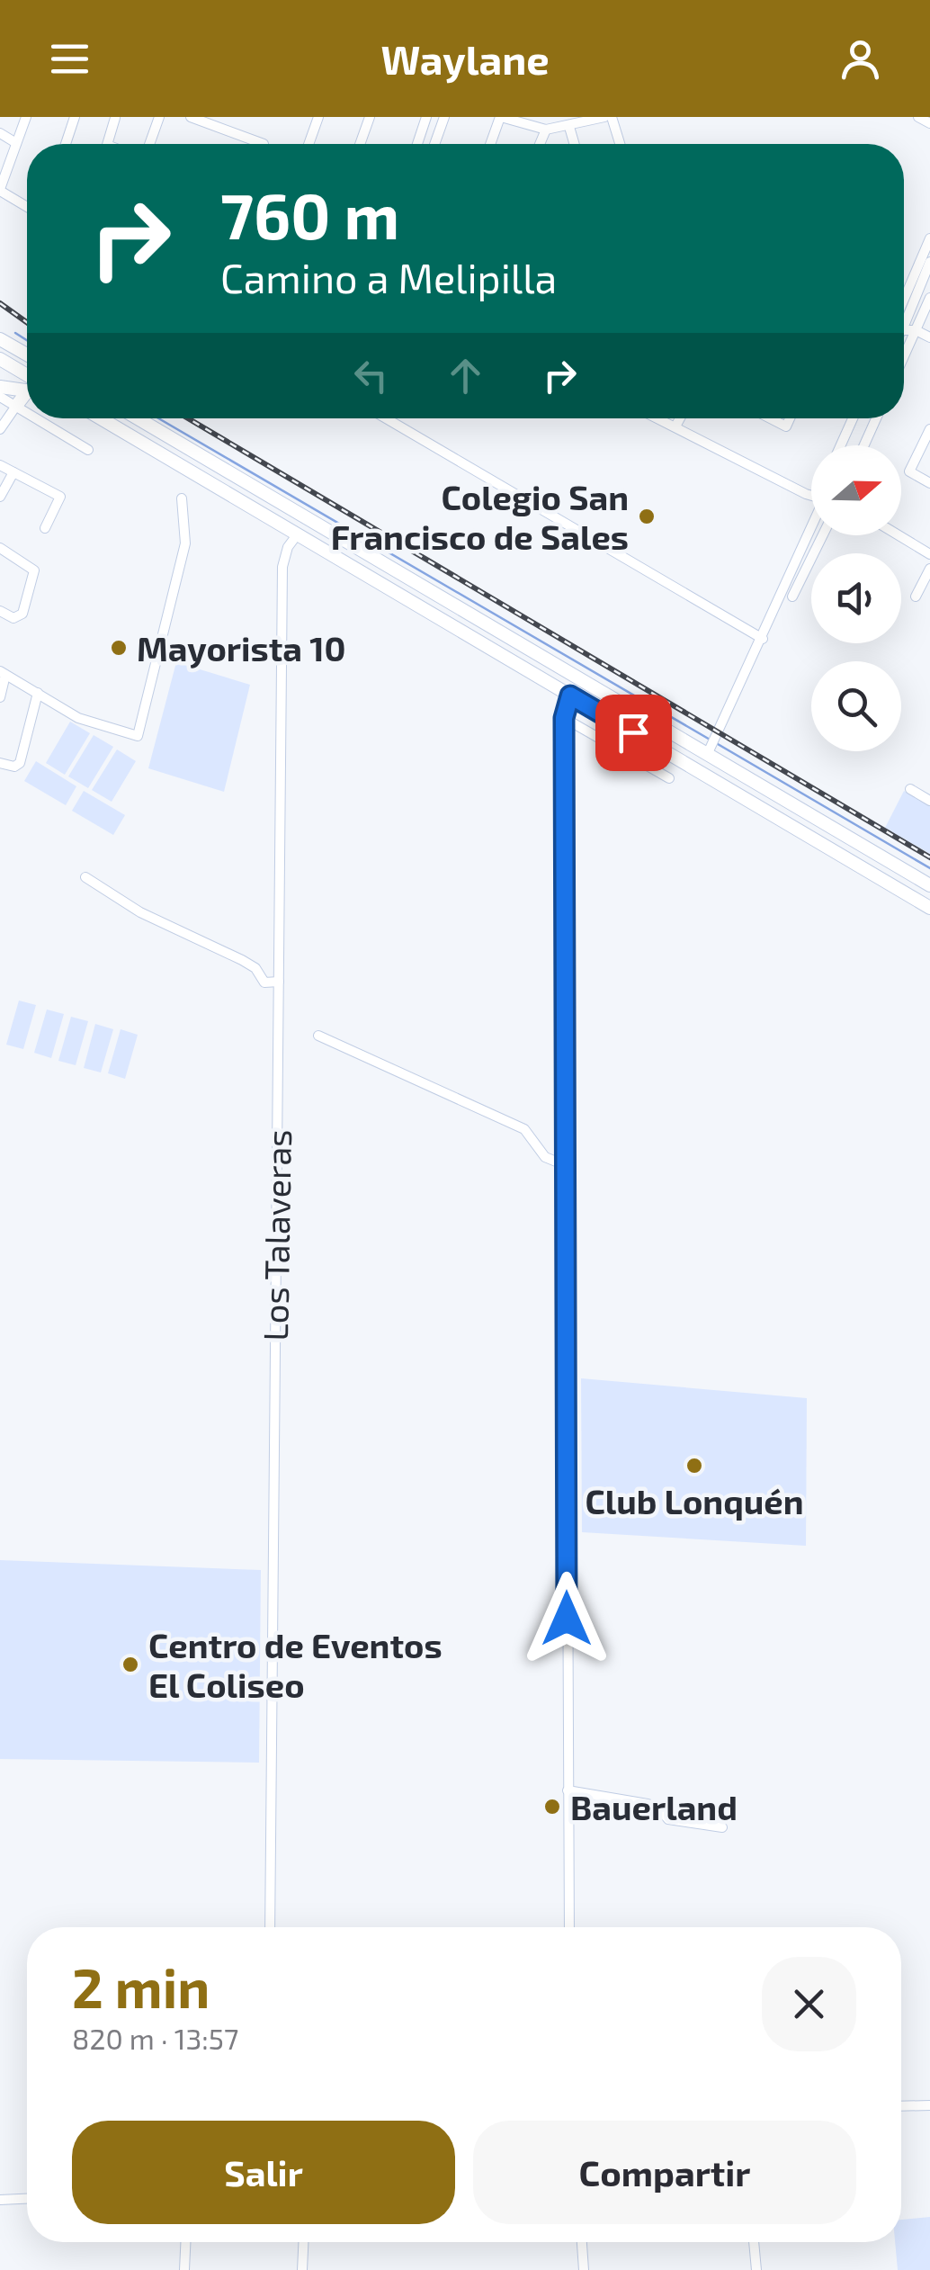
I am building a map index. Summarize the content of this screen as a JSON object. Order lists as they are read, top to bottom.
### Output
{
  "streets": {
    "street": ["Los Talaveras"]
  },
  "places": [
    "Colegio San Francisco de Sales",
    "Mayorista 10",
    "Club Lonquén",
    "Centro de Eventos El Coliseo",
    "Bauerland"
  ],
  "north": "right",
  "page": {
    "header": "Waylane",
    "turn": ["760 m", "Camino a Melipilla"],
    "heading": ["2 min", "820 m · 13:57"],
    "buttons": ["Salir", "Compartir"]
  }
}
